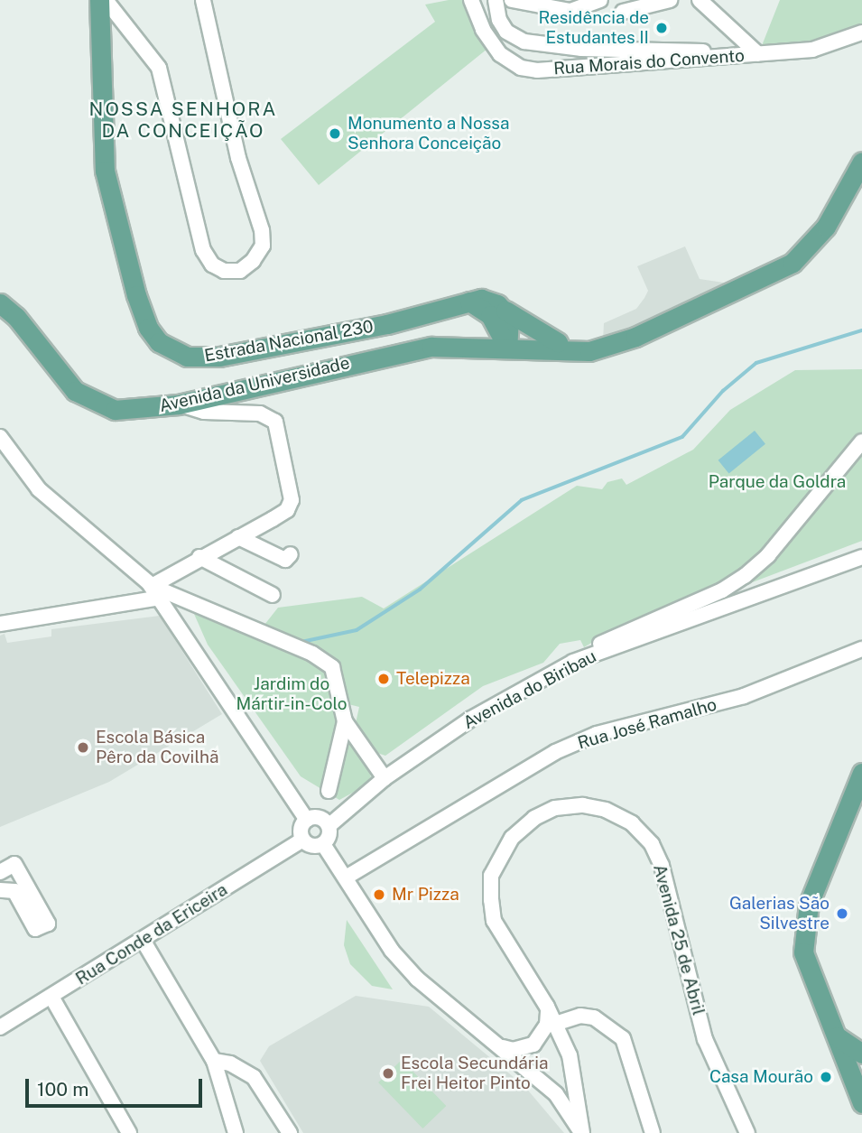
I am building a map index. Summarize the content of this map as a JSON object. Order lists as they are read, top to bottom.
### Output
{
  "streets": {
    "main road": ["Estrada Nacional 230", "Avenida da Universidade"],
    "street": [
      "Rua Morais do Convento",
      "Avenida do Biribau",
      "Rua José Ramalho",
      "Rua Conde da Ericeira",
      "Avenida 25 de Abril"
    ]
  },
  "crossings": [
    ["Estrada Nacional 230", "Avenida da Universidade"],
    ["Avenida do Biribau", "Rua Conde da Ericeira"]
  ],
  "districts": ["NOSSA SENHORA DA CONCEIÇÃO"],
  "parks": ["Parque da Goldra", "Jardim do Mártir-in-Colo"],
  "places": [
    "Residência de Estudantes II",
    "Monumento a Nossa Senhora Conceição",
    "Telepizza",
    "Escola Básica Pêro da Covilhã",
    "Mr Pizza",
    "Galerias São Silvestre",
    "Escola Secundária Frei Heitor Pinto",
    "Casa Mourão"
  ],
  "scale_bar": "100 m"
}
